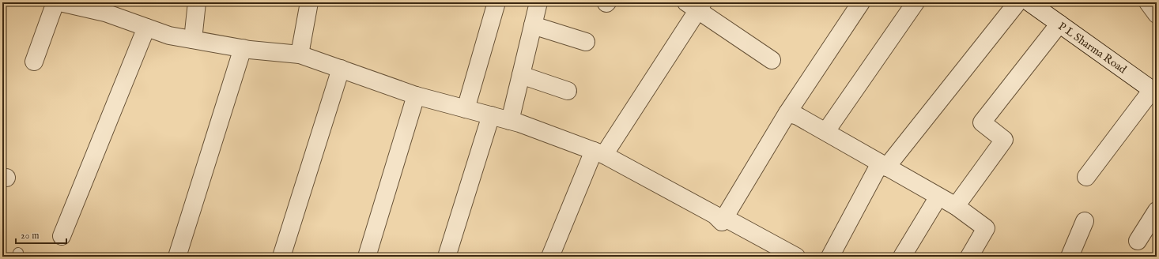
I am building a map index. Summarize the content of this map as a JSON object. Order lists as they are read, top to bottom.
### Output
{
  "streets": {
    "street": ["P L Sharma Road"]
  },
  "scale_bar": "20 m"
}
